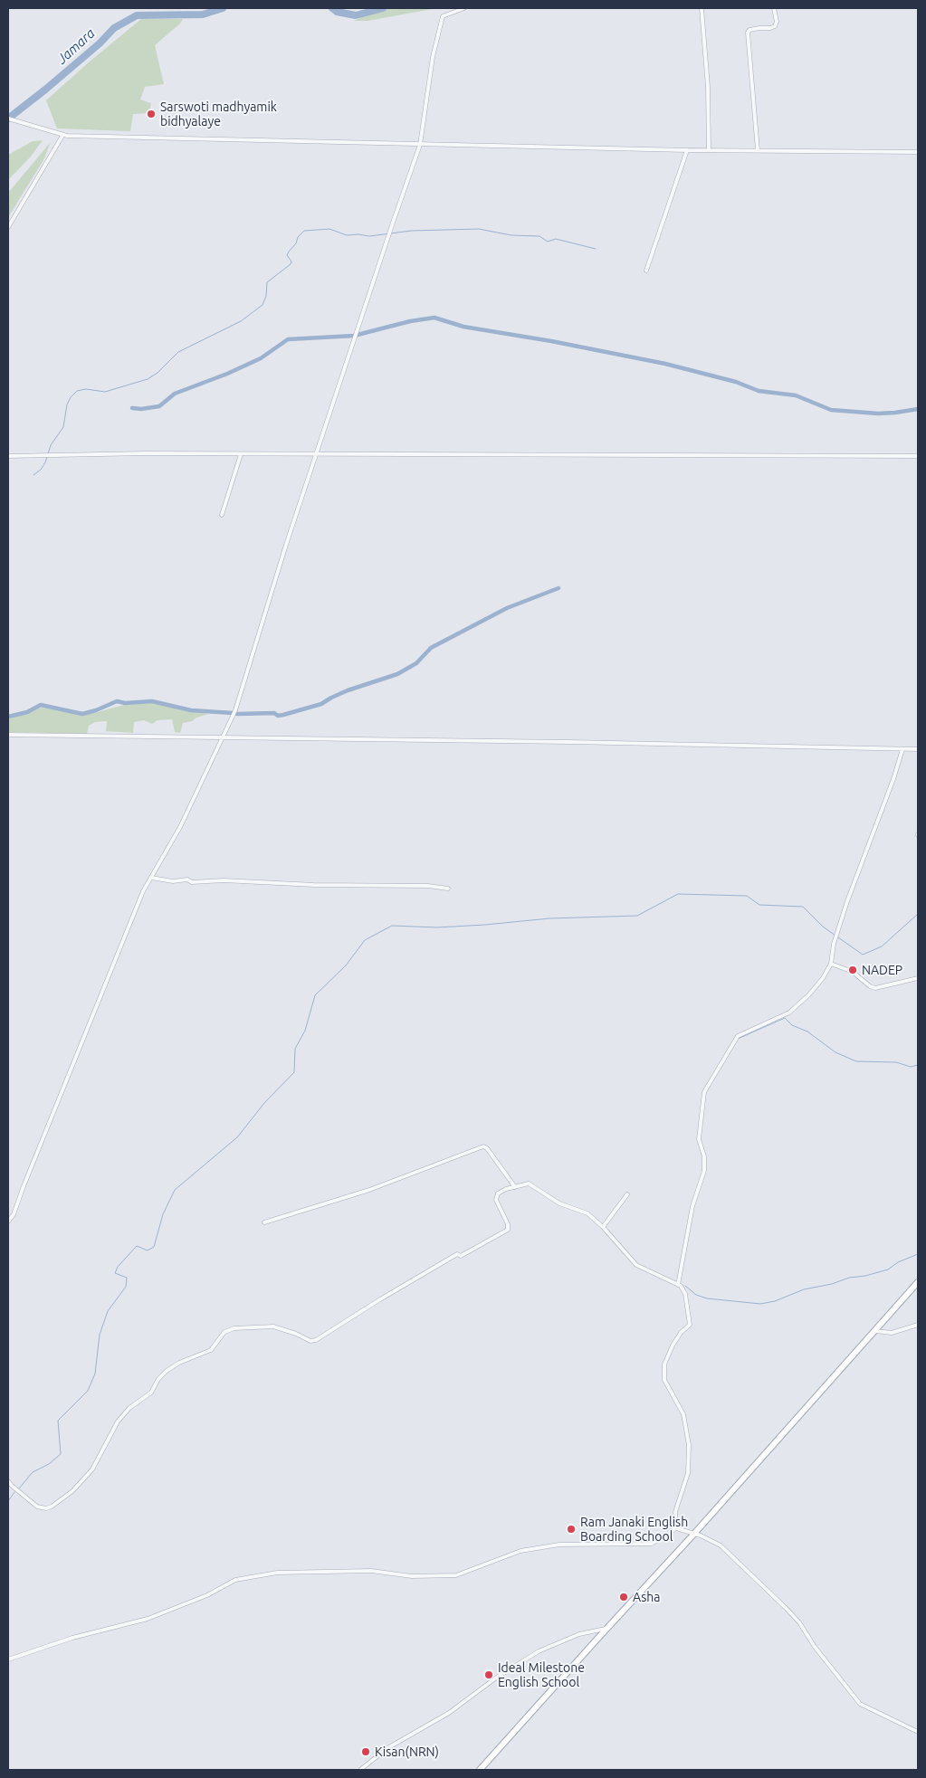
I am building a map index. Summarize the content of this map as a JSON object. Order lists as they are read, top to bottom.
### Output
{
  "water": ["Jamara"],
  "places": [
    "Sarswoti madhyamik bidhyalaye",
    "NADEP",
    "Ram Janaki English Boarding School",
    "Asha",
    "Ideal Milestone English School",
    "Kisan(NRN)"
  ]
}
